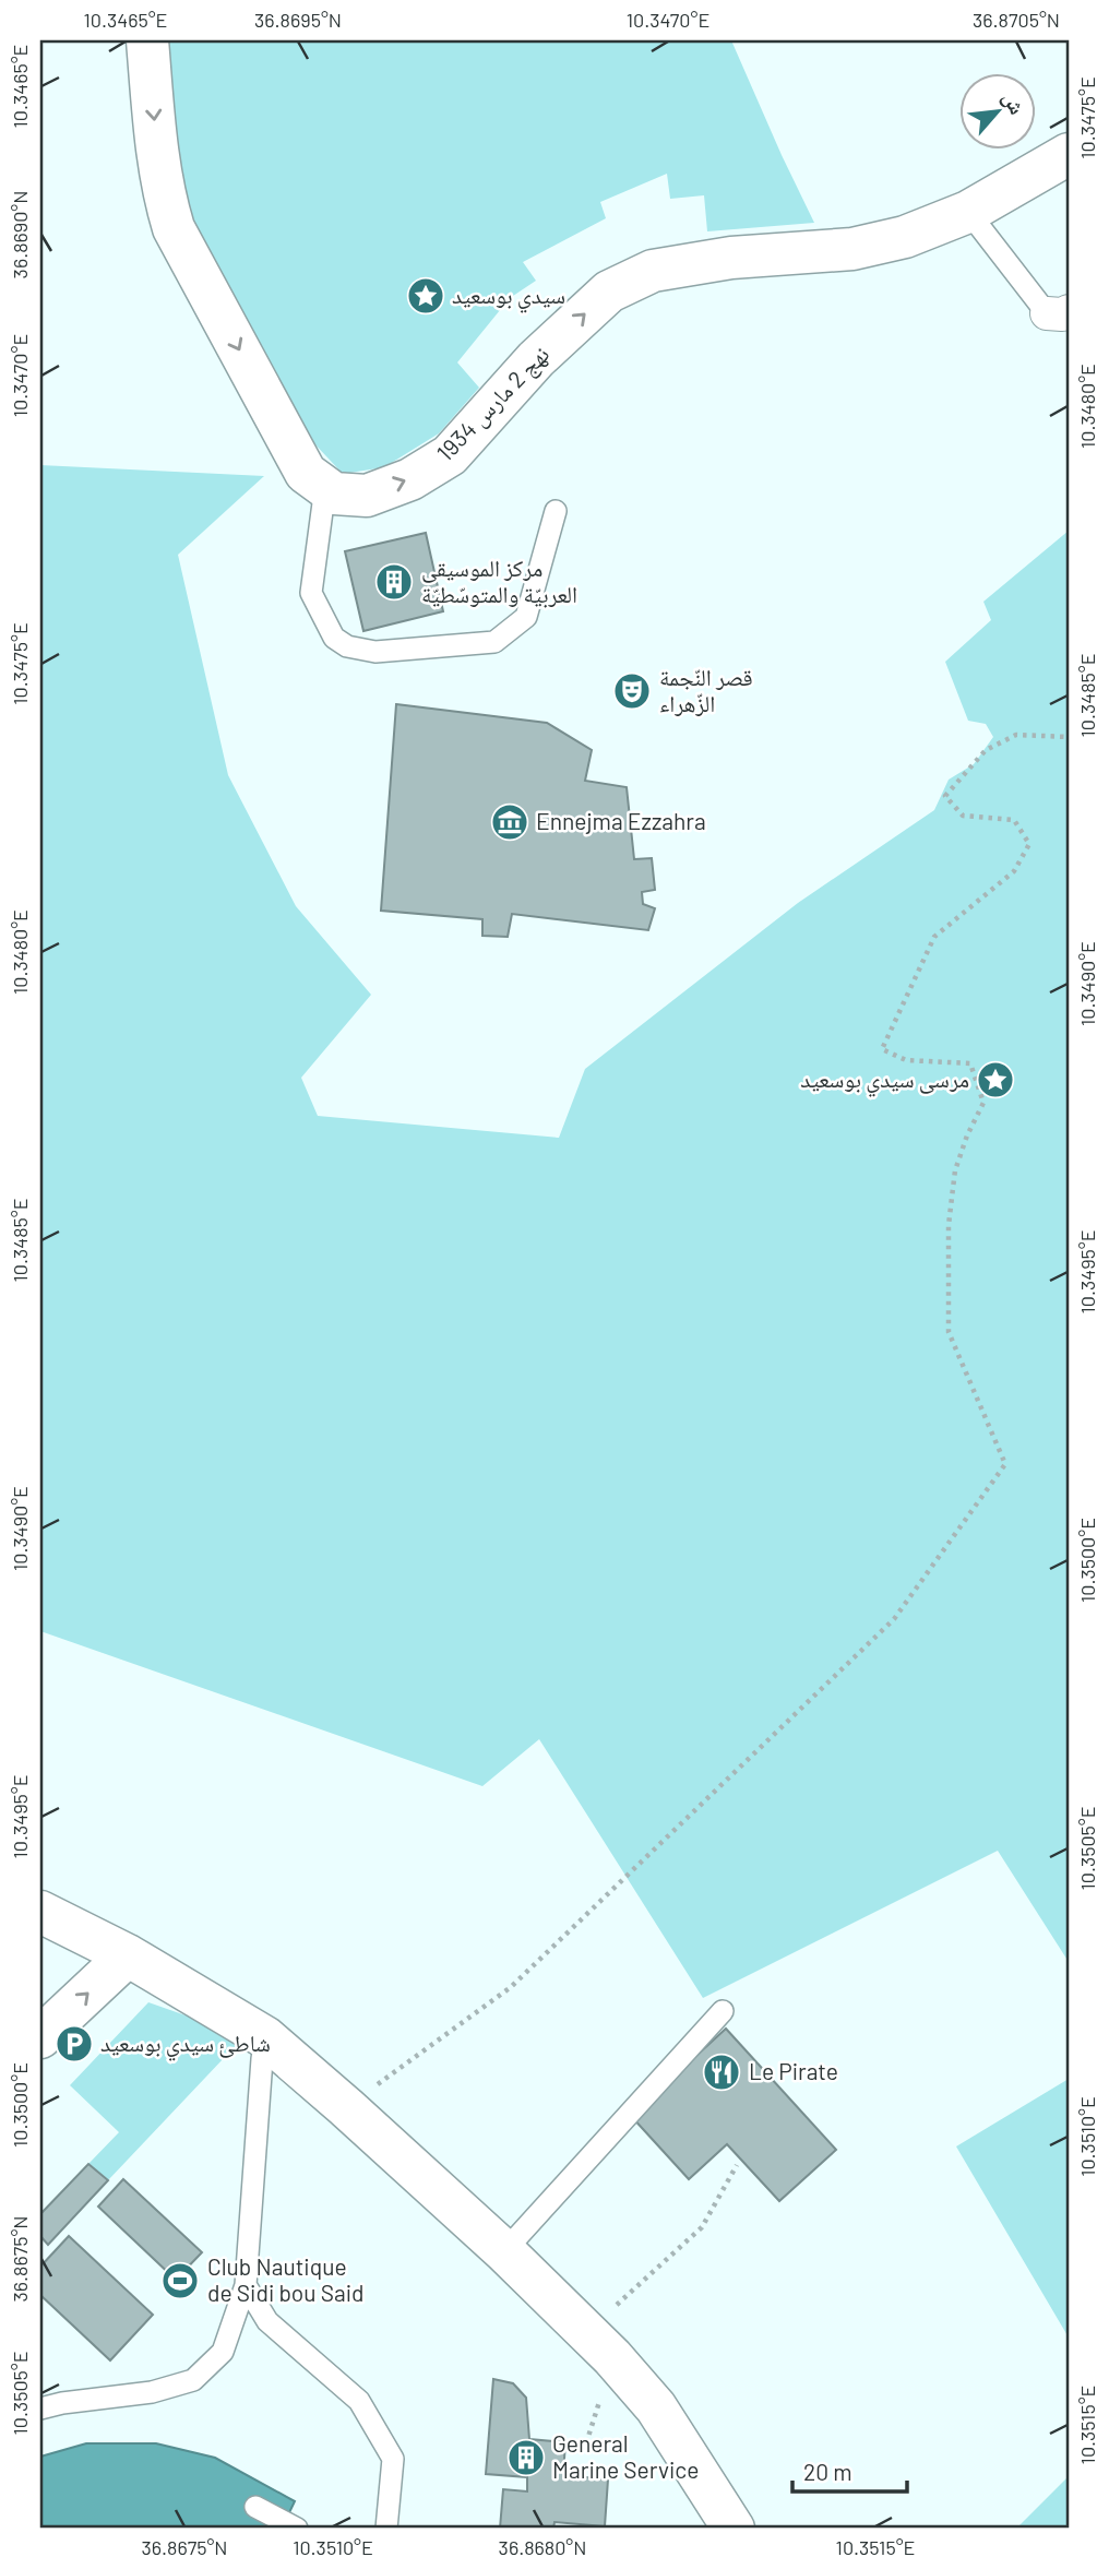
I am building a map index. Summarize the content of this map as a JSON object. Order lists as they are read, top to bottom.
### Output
{
  "streets": {
    "street": ["نهج 2 مارس 1934"]
  },
  "one_way": ["نهج 2 مارس 1934"],
  "places": {
    "place": ["سيدي بوسعيد", "مرسى سيدي بوسعيد"],
    "building": ["مركز الموسيقى العربيّة والمتوسّطيّة", "General Marine Service"],
    "theatre": ["قصر النّجمة الزّهراء"],
    "museum": ["Ennejma Ezzahra"],
    "parking": ["شاطئ سيدي بوسعيد"],
    "restaurant": ["Le Pirate"],
    "sports": ["Club Nautique de Sidi bou Said"]
  },
  "scale_bar": "20 m",
  "north": "top right",
  "coordinates": [
    "10.3465°E",
    "36.8695°N",
    "10.3470°E",
    "36.8705°N",
    "10.3475°E",
    "36.8690°N",
    "10.3480°E",
    "10.3485°E",
    "10.3490°E",
    "10.3495°E",
    "10.3500°E",
    "10.3505°E",
    "10.3510°E",
    "36.8675°N",
    "10.3515°E",
    "36.8680°N"
  ]
}
